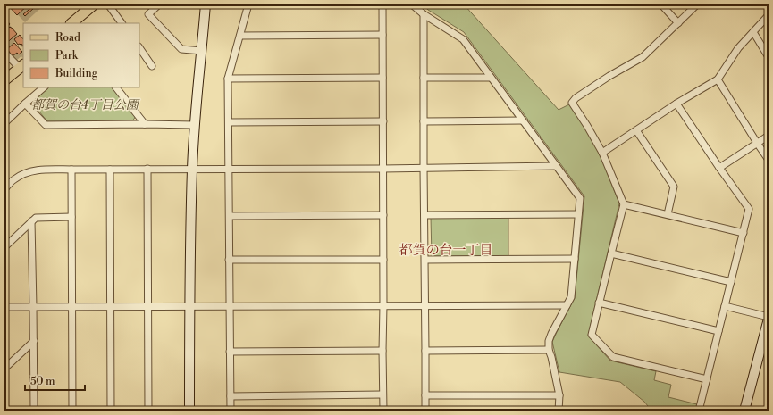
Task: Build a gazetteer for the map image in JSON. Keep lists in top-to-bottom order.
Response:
{
  "districts": ["都賀の台一丁目"],
  "parks": ["都賀の台4丁目公園"],
  "legend": ["Road", "Park", "Building"],
  "scale_bar": "50 m"
}
